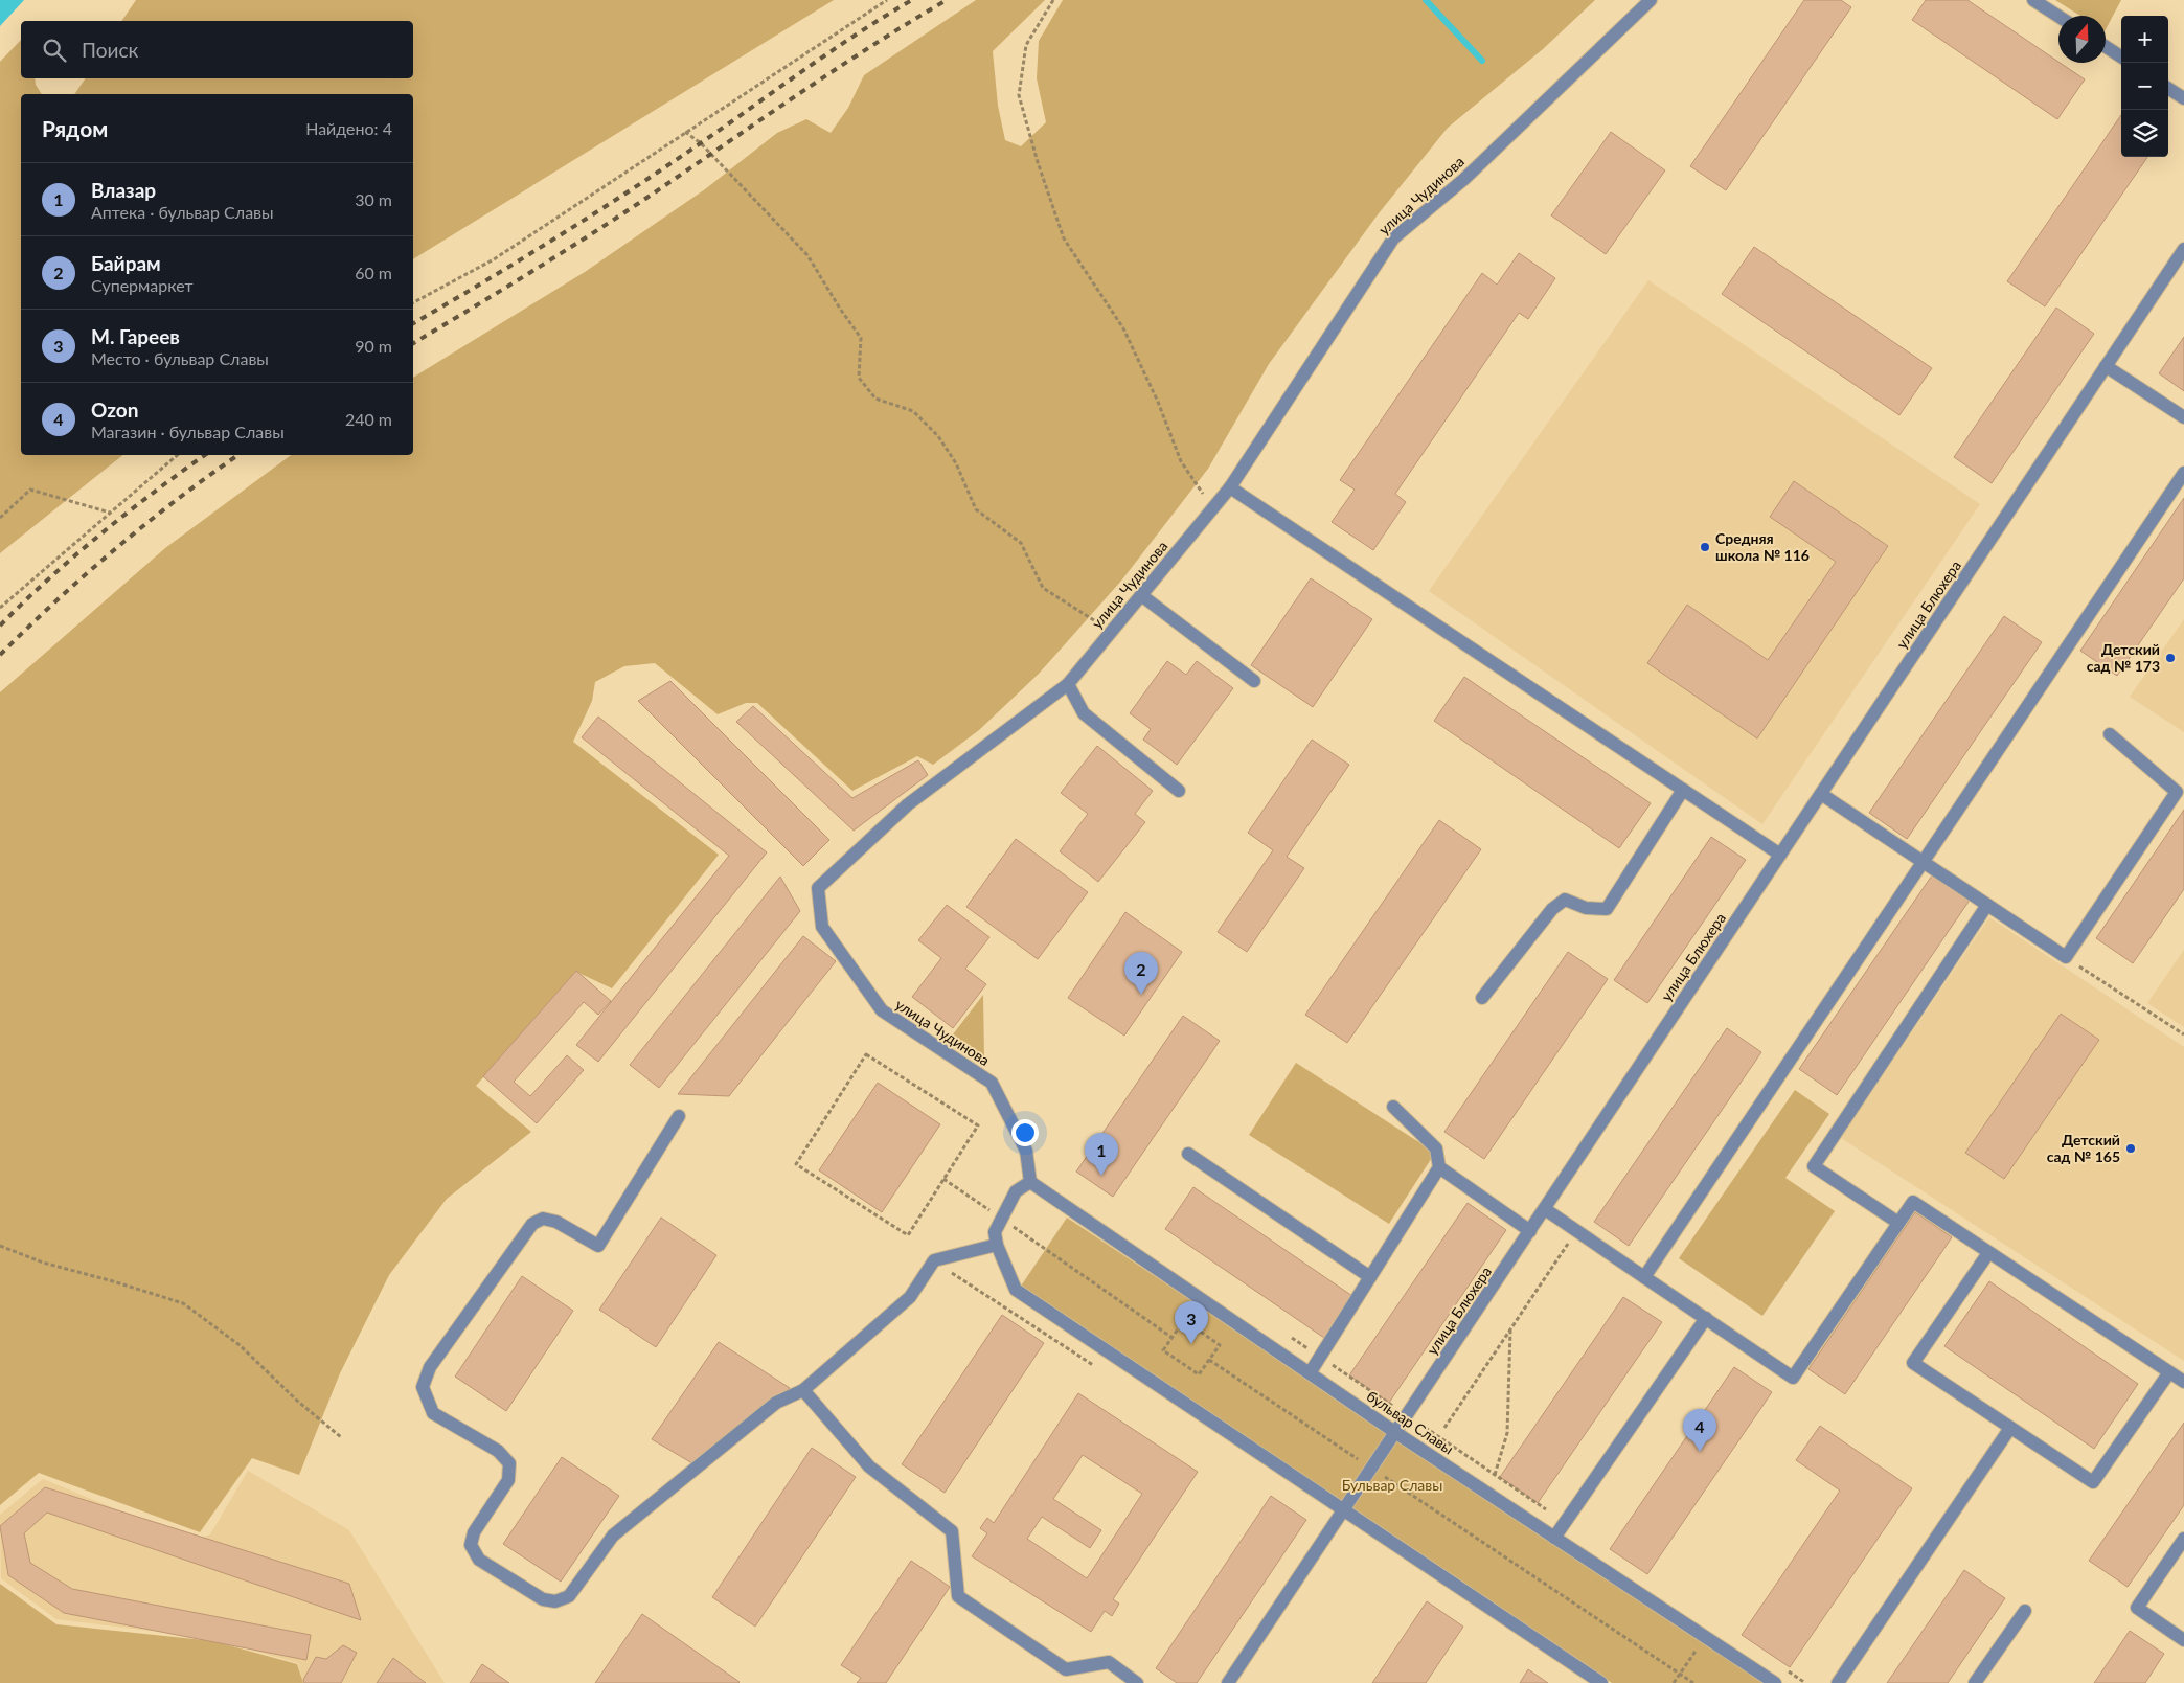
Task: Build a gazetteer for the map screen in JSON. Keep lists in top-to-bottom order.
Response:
{
  "streets": {
    "street": ["улица Чудинова", "улица Блюхера", "бульвар Славы"]
  },
  "crossings": [
    ["улица Чудинова", "бульвар Славы"],
    ["улица Блюхера", "бульвар Славы"]
  ],
  "parks": ["Бульвар Славы"],
  "places": ["Средняя школа № 116", "Детский сад № 173", "Детский сад № 165"],
  "north": "top",
  "page": {
    "map_buttons": ["+", "−"],
    "search": "Поиск",
    "heading": ["Рядом", "Найдено: 4"],
    "list": [
      {
        "mark": "1",
        "name": "Влазар",
        "note": "Аптека · бульвар Славы",
        "value": "30 m"
      },
      {
        "mark": "2",
        "name": "Байрам",
        "note": "Супермаркет",
        "value": "60 m"
      },
      {
        "mark": "3",
        "name": "М. Гареев",
        "note": "Место · бульвар Славы",
        "value": "90 m"
      },
      {
        "mark": "4",
        "name": "Ozon",
        "note": "Магазин · бульвар Славы",
        "value": "240 m"
      }
    ],
    "pins": [
      "2",
      "1",
      "3",
      "4"
    ]
  }
}
